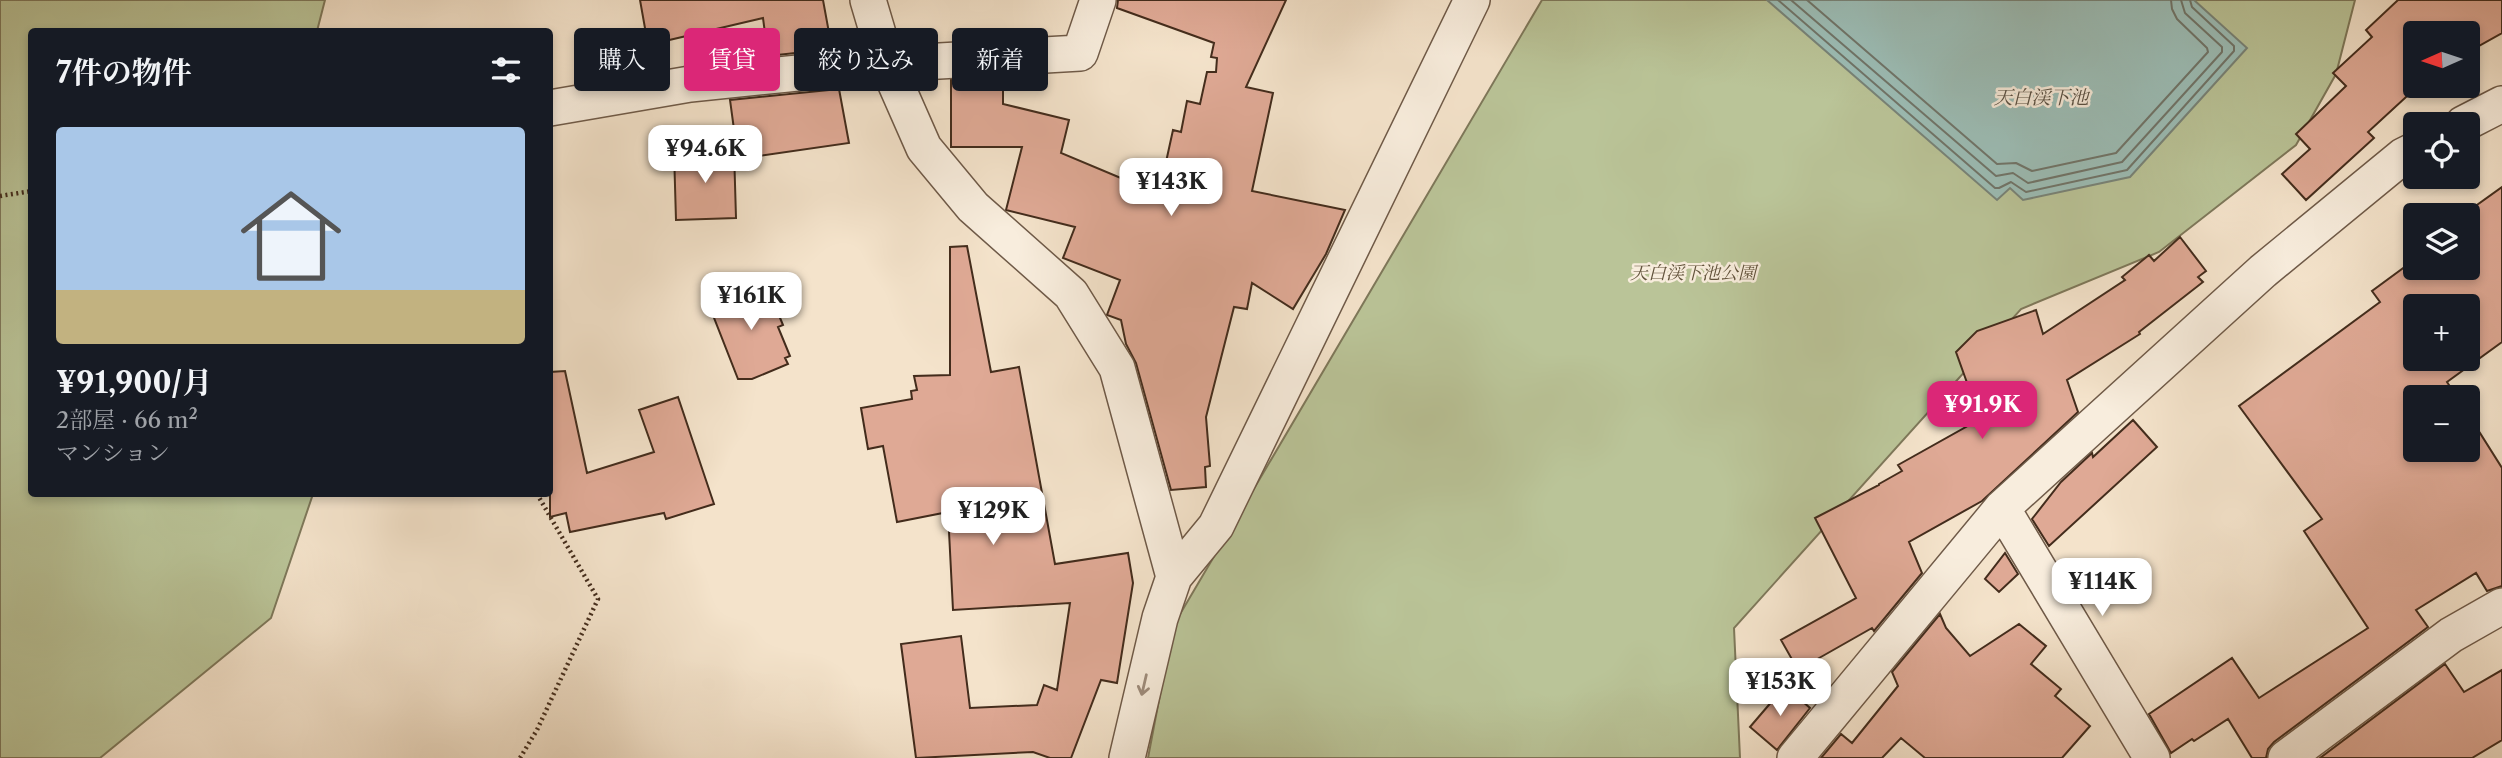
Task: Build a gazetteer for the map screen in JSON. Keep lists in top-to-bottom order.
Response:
{
  "water": ["天白渓下池"],
  "parks": ["天白渓下池公園"],
  "north": "left",
  "page": {
    "map_buttons": ["+", "−"],
    "chip": [
      "購入",
      "賃貸",
      "絞り込み",
      "新着"
    ],
    "heading": "7件の物件",
    "list": [
      {
        "name": "¥91,900/月",
        "note": "2部屋 · 66 m² · マンション"
      }
    ],
    "price": [
      "¥94.6K",
      "¥143K",
      "¥161K",
      "¥91.9K",
      "¥129K",
      "¥114K",
      "¥153K"
    ]
  }
}
